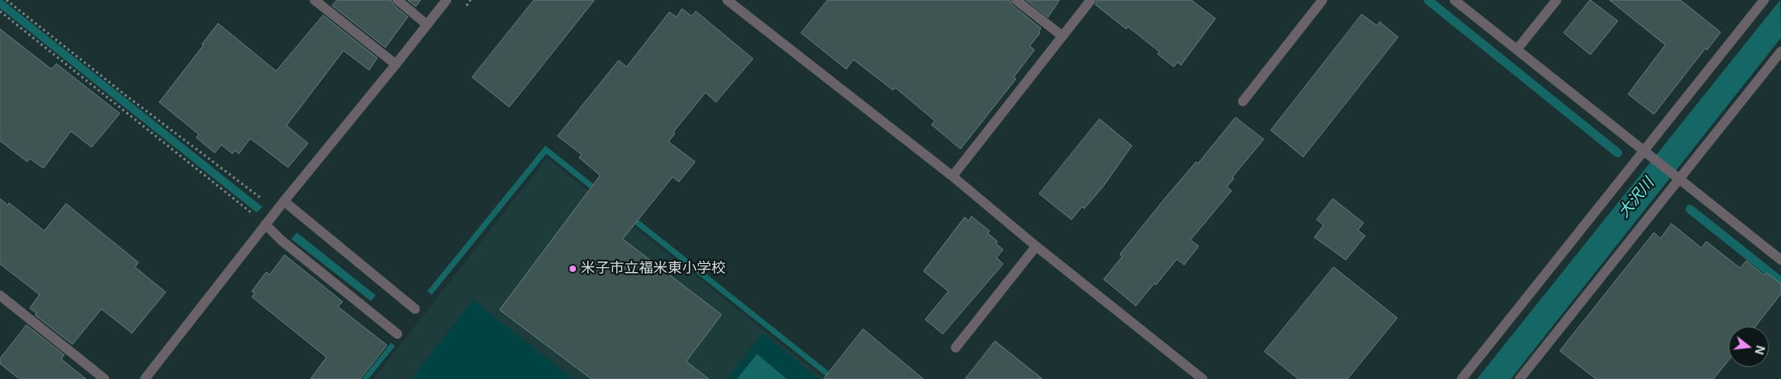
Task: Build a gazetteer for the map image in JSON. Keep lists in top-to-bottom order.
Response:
{
  "water": ["大沢川"],
  "places": ["米子市立福米東小学校"],
  "north": "right"
}
